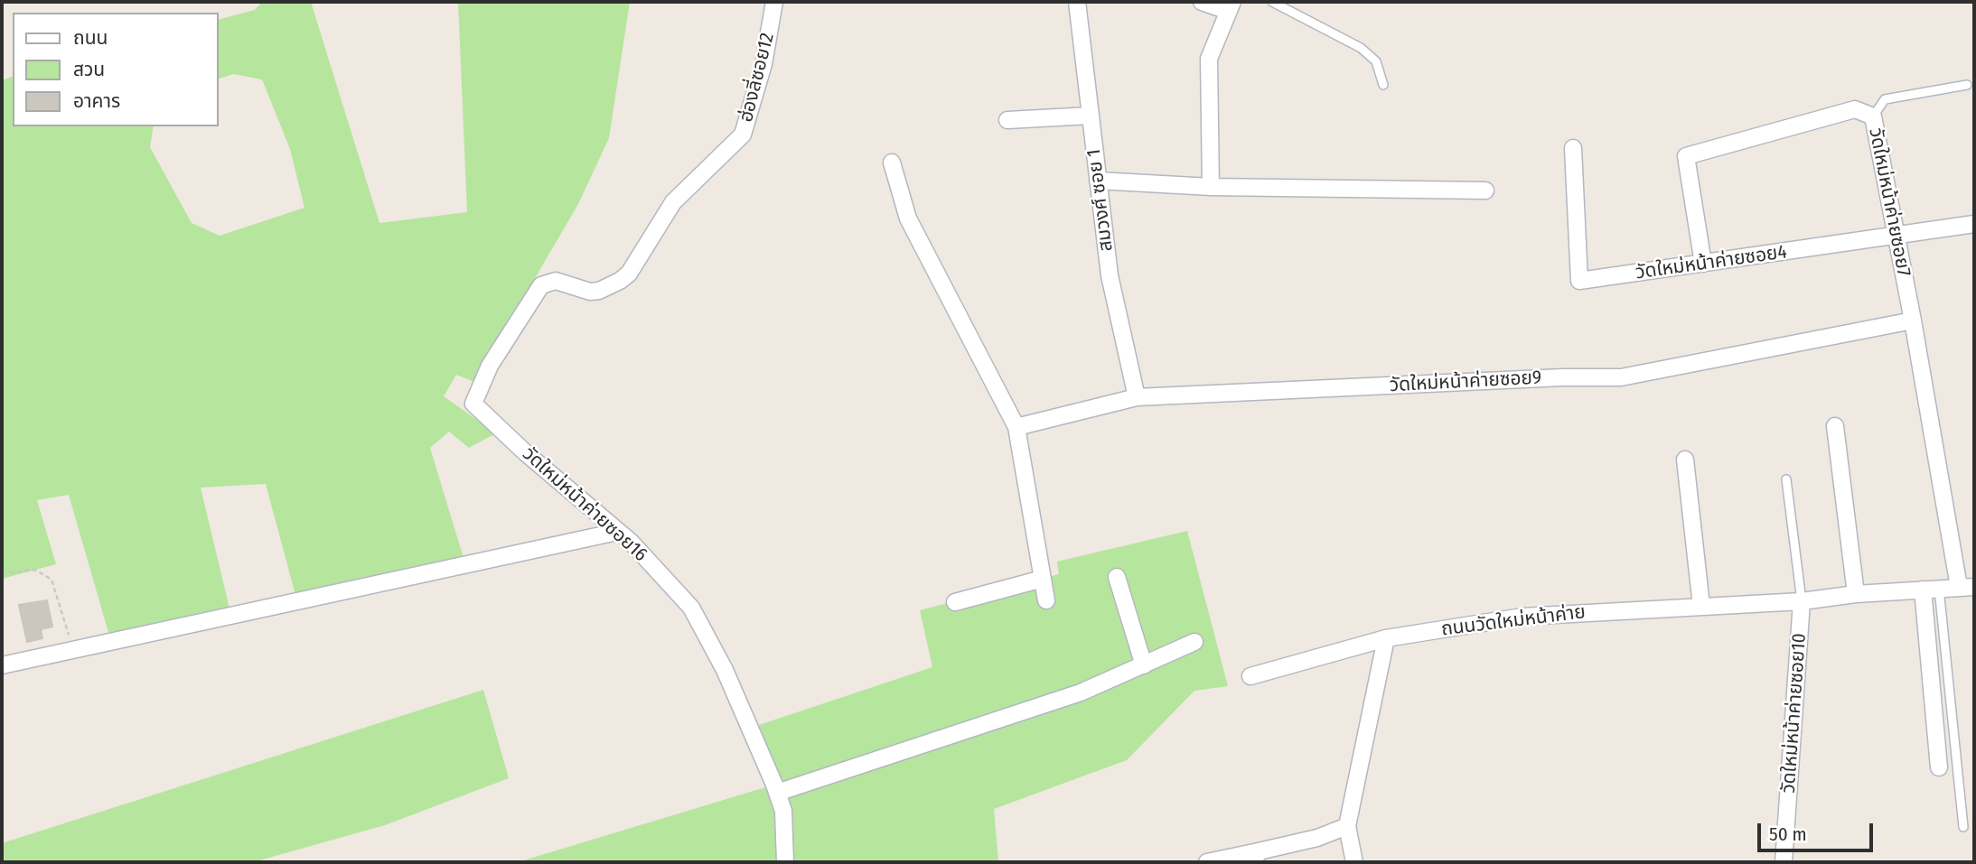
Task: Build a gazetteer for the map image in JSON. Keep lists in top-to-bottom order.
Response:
{
  "streets": {
    "street": [
      "ฮ่องลี่ซอย12",
      "สมวงศ์ ซอย 1",
      "วัดใหม่หน้าค่ายซอย7",
      "วัดใหม่หน้าค่ายซอย4",
      "วัดใหม่หน้าค่ายซอย9",
      "วัดใหม่หน้าค่ายซอย16",
      "ถนนวัดใหม่หน้าค่าย",
      "วัดใหม่หน้าค่ายซอย10"
    ]
  },
  "crossings": [
    ["ฮ่องลี่ซอย12", "วัดใหม่หน้าค่ายซอย16"],
    ["สมวงศ์ ซอย 1", "วัดใหม่หน้าค่ายซอย9"],
    ["วัดใหม่หน้าค่ายซอย7", "วัดใหม่หน้าค่ายซอย4"],
    ["วัดใหม่หน้าค่ายซอย7", "วัดใหม่หน้าค่ายซอย9"],
    ["วัดใหม่หน้าค่ายซอย7", "ถนนวัดใหม่หน้าค่าย"],
    ["ถนนวัดใหม่หน้าค่าย", "วัดใหม่หน้าค่ายซอย10"]
  ],
  "legend": ["ถนน", "สวน", "อาคาร"],
  "scale_bar": "50 m"
}
